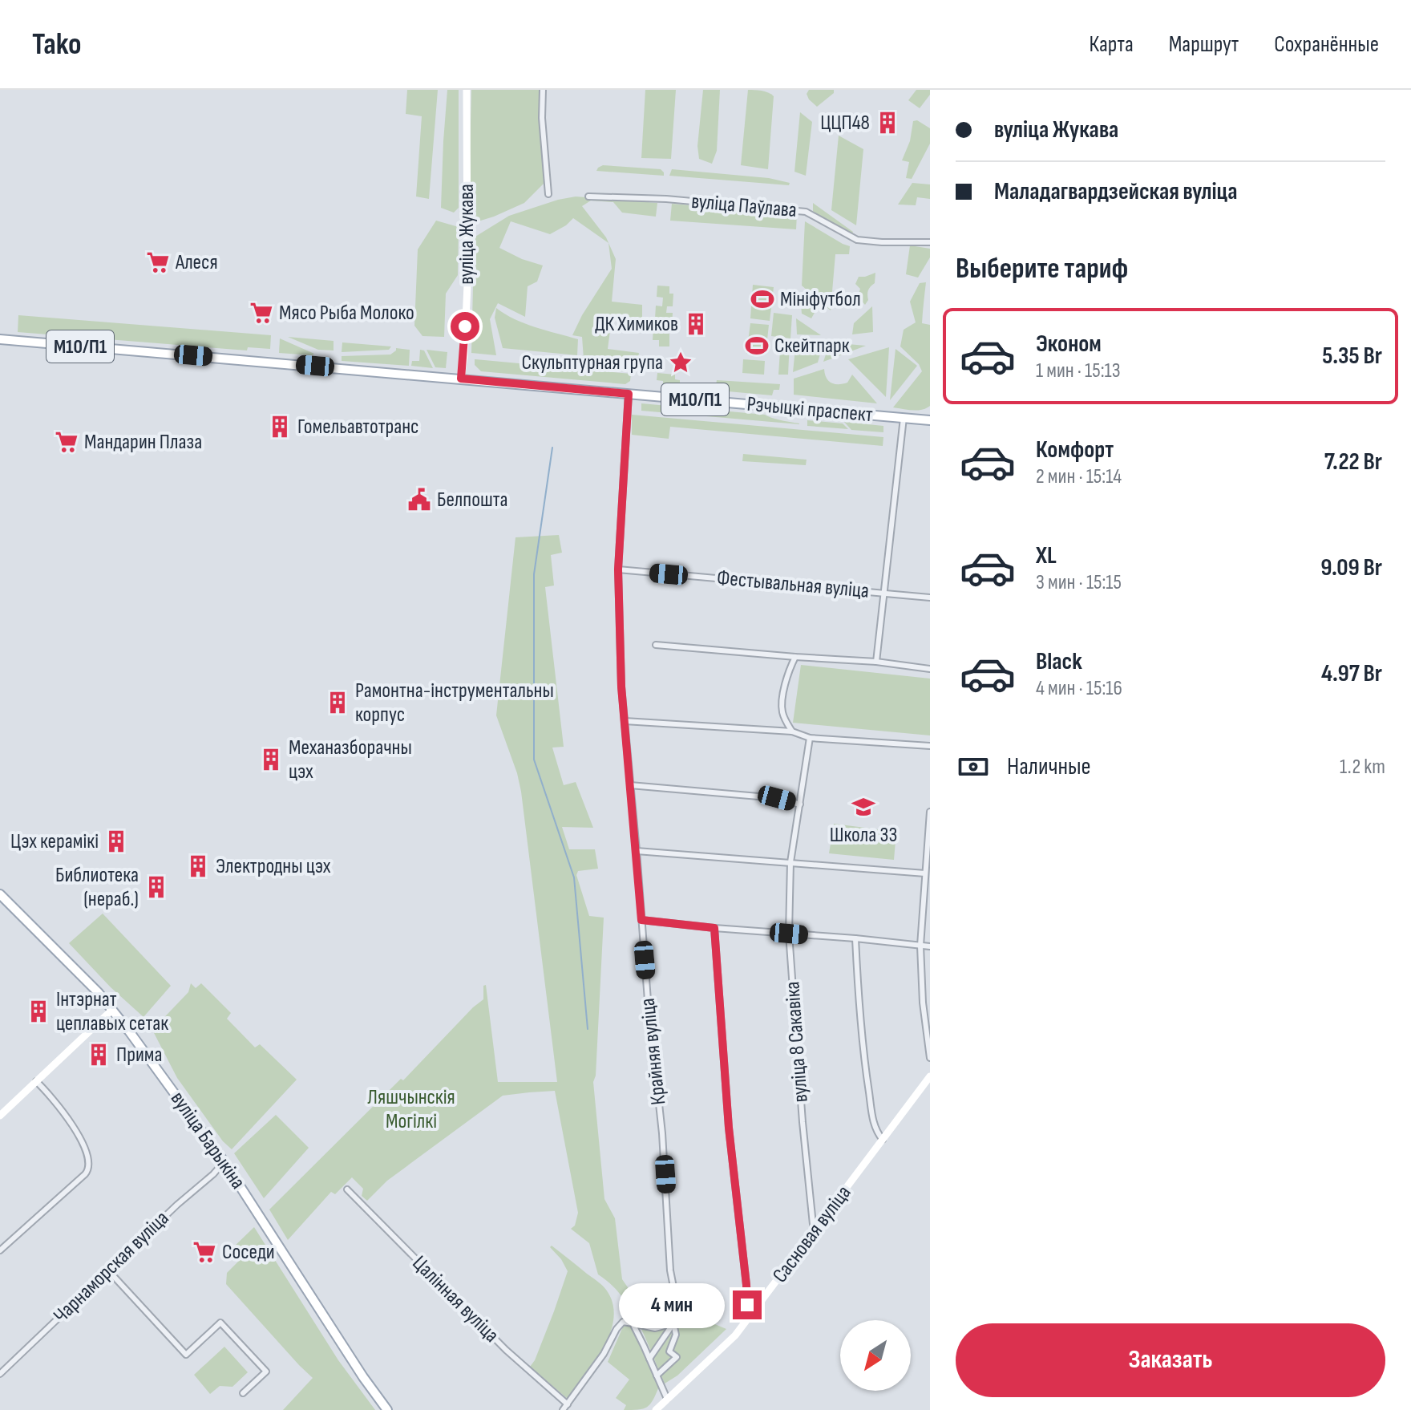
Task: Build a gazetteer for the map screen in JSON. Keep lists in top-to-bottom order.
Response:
{
  "streets": {
    "main road": ["М10/П1", "Рэчыцкі праспект", "вуліца Барыкіна"],
    "street": [
      "вуліца Паўлава",
      "вуліца Жукава",
      "Фестывальная вуліца",
      "вуліца 8 Сакавіка",
      "Крайняя вуліца",
      "Сасновая вуліца",
      "Чарнаморская вуліца",
      "Цалінная вуліца"
    ]
  },
  "crossings": [
    ["вуліца Жукава", "Рэчыцкі праспект"],
    ["Рэчыцкі праспект", "Крайняя вуліца"],
    ["Фестывальная вуліца", "Крайняя вуліца"],
    ["вуліца 8 Сакавіка", "Сасновая вуліца"],
    ["вуліца Барыкіна", "Чарнаморская вуліца"]
  ],
  "parks": ["Ляшчынскія Могілкі"],
  "places": {
    "building": [
      "ЦЦП48",
      "ДК Химиков",
      "Гомельавтотранс",
      "Рамонтна-інструментальны корпус",
      "Механазборачны цэх",
      "Цэх керамікі",
      "Электродны цэх",
      "Библиотека (нераб.)",
      "Інтэрнат цеплавых сетак",
      "Прима"
    ],
    "supermarket": [
      "Алеся",
      "Мясо Рыба Молоко",
      "Мандарин Плаза",
      "Соседи"
    ],
    "sports": ["Мініфутбол", "Скейтпарк"],
    "place": ["Скульптурная група"],
    "public building": ["Белпошта"],
    "school or university": ["Школа 33"]
  },
  "north": "bottom left",
  "page": {
    "header": "Tako",
    "nav": ["Карта", "Маршрут", "Сохранённые"],
    "banner": ["вуліца Жукава", "Маладагвардзейская вуліца"],
    "heading": "Выберите тариф",
    "list": [
      {
        "name": "Эконом",
        "note": "1 мин · 15:13",
        "value": "5.35 Br"
      },
      {
        "name": "Комфорт",
        "note": "2 мин · 15:14",
        "value": "7.22 Br"
      },
      {
        "name": "XL",
        "note": "3 мин · 15:15",
        "value": "9.09 Br"
      },
      {
        "name": "Black",
        "note": "4 мин · 15:16",
        "value": "4.97 Br"
      }
    ],
    "pay": ["Наличные", "1.2 km"],
    "bubble": "4 мин",
    "buttons": "Заказать"
  }
}
